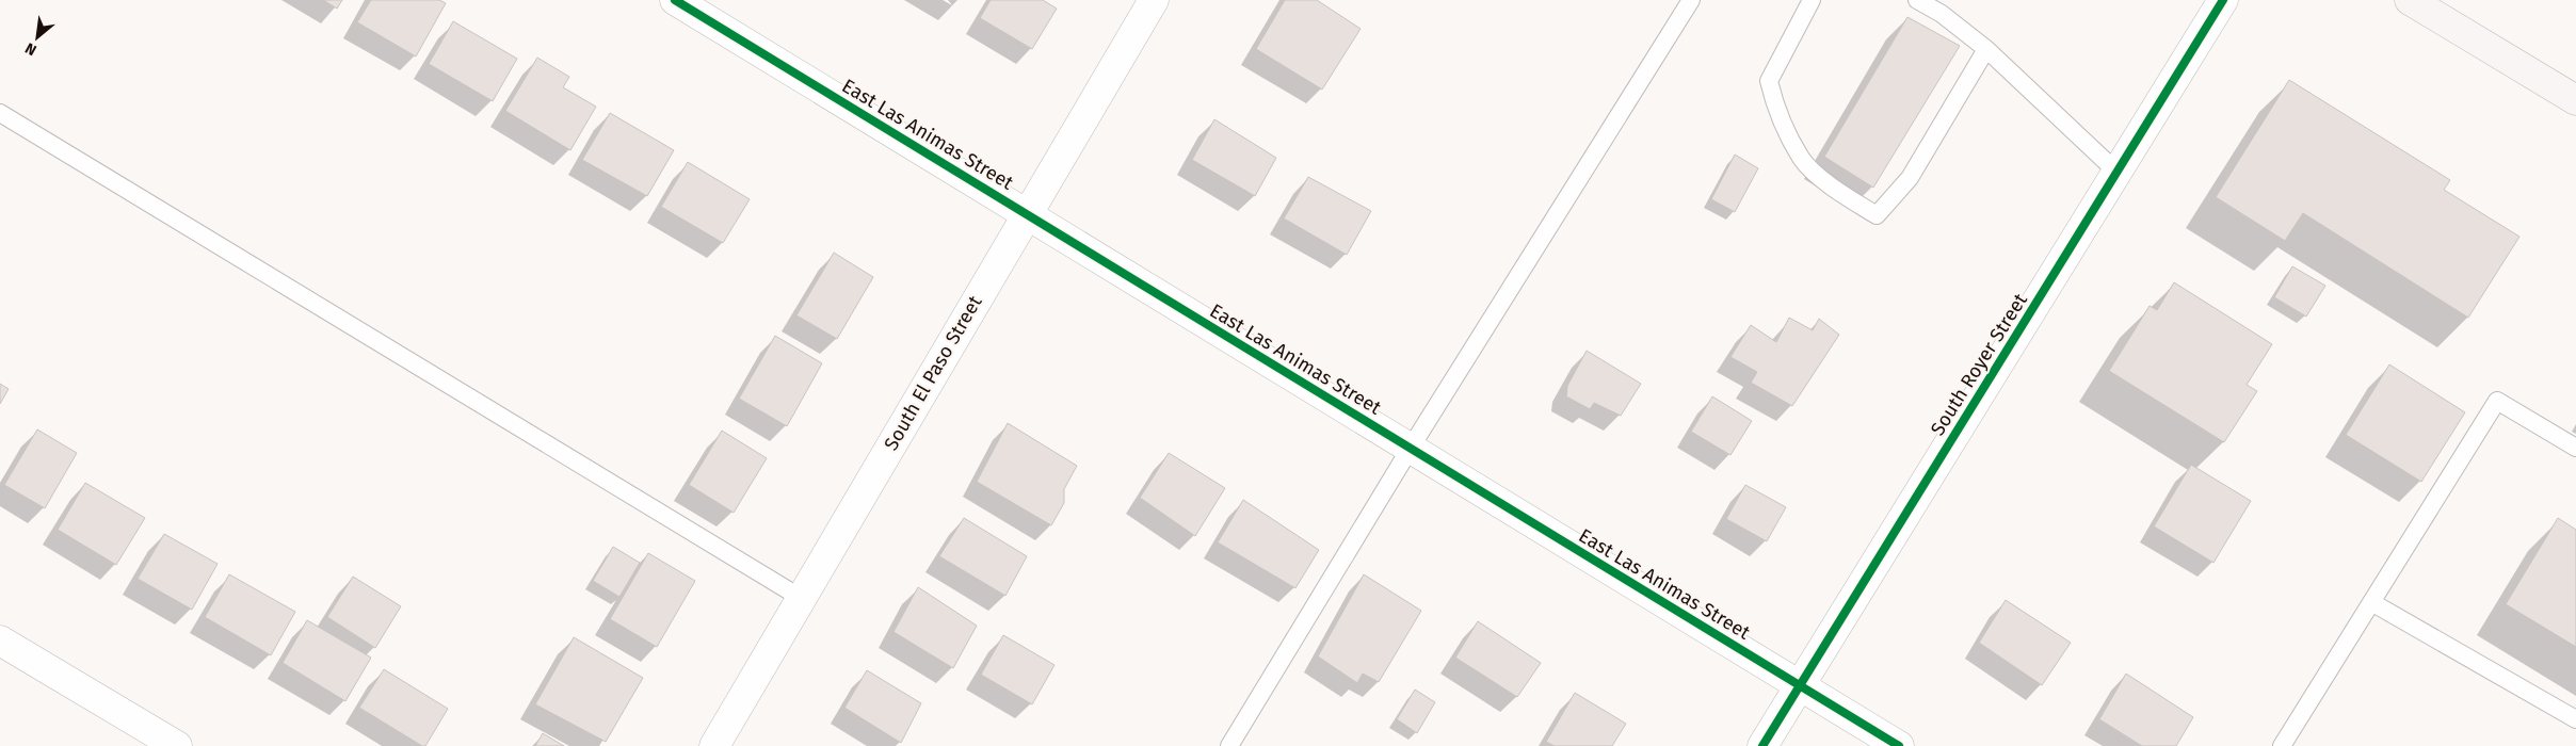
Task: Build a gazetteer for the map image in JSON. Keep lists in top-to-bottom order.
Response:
{
  "streets": {
    "street": ["East Las Animas Street", "South Royer Street", "South El Paso Street"]
  },
  "crossings": [
    ["East Las Animas Street", "South Royer Street"],
    ["East Las Animas Street", "South El Paso Street"]
  ],
  "north": "bottom left"
}
